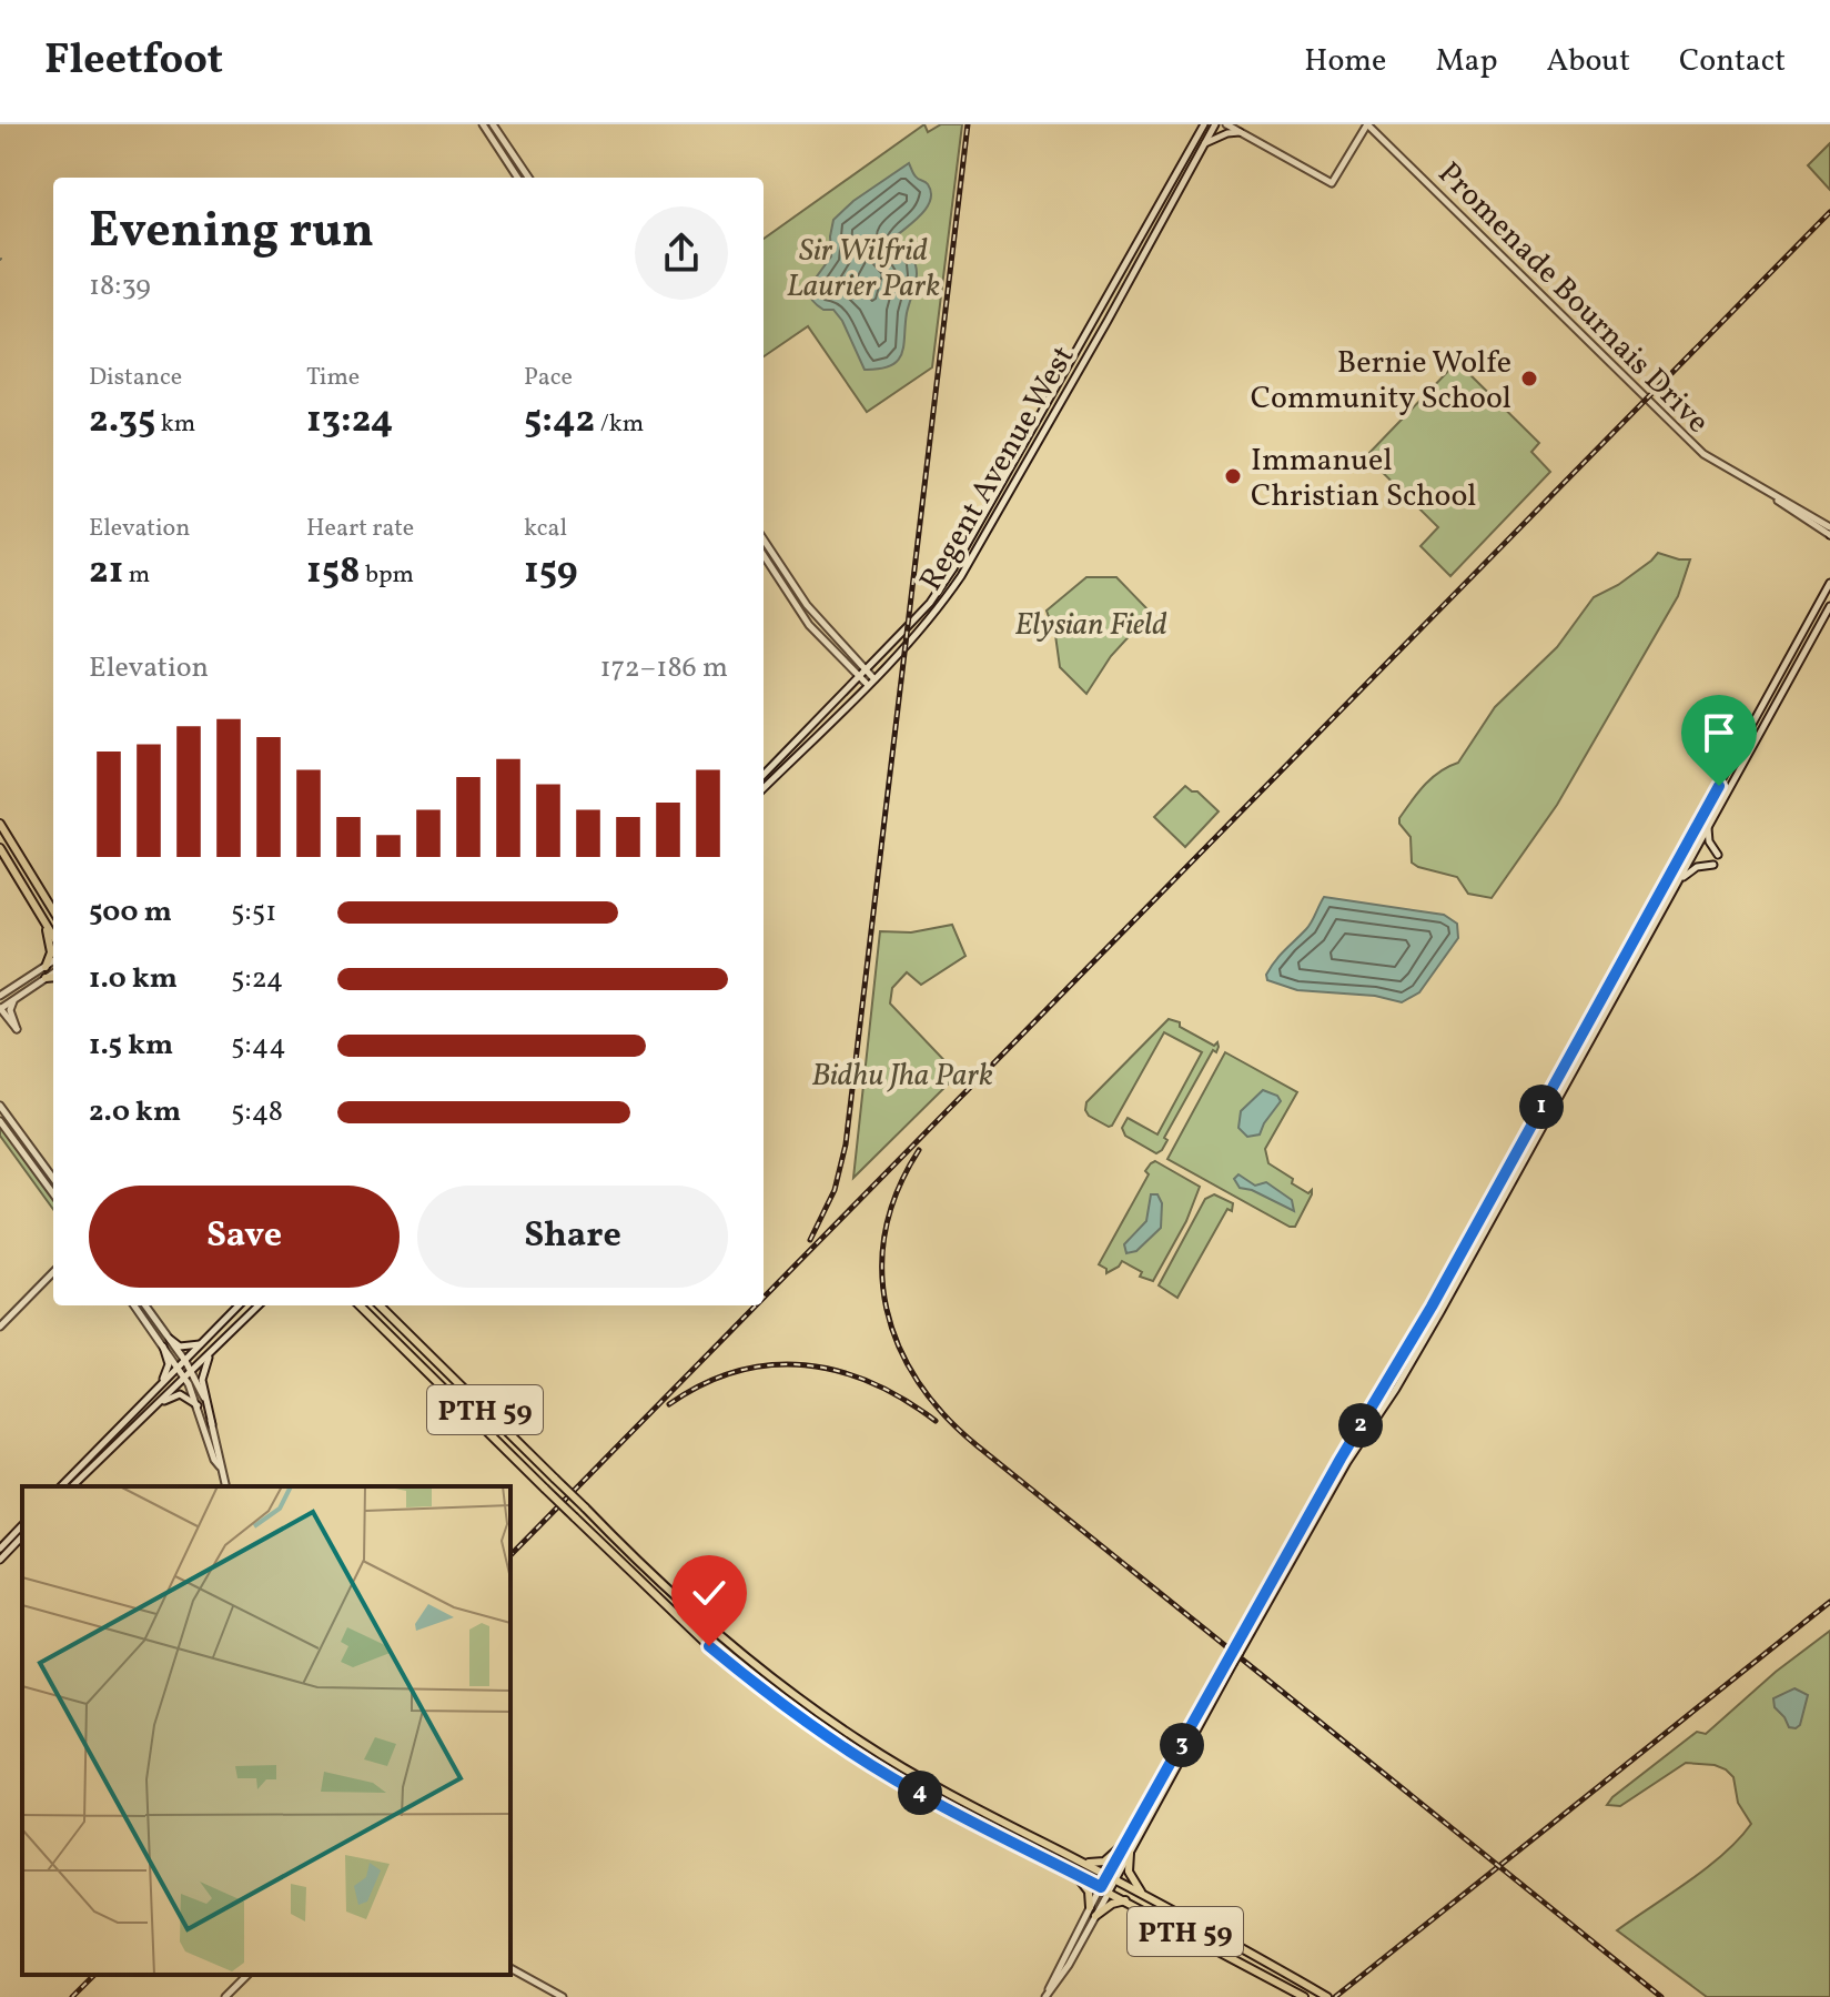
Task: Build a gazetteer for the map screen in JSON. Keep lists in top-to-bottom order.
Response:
{
  "streets": {
    "main road": ["Promenade Bournais Drive", "Regent Avenue West", "PTH 59"]
  },
  "parks": ["Sir Wilfrid Laurier Park", "Elysian Field", "Bidhu Jha Park"],
  "places": ["Bernie Wolfe Community School", "Immanuel Christian School"],
  "page": {
    "header": "Fleetfoot",
    "nav": [
      "Home",
      "Map",
      "About",
      "Contact"
    ],
    "heading": ["Evening run", "18:39"],
    "stats": [
      ["Distance", "2.35 km"],
      ["Time", "13:24"],
      ["Pace", "5:42 /km"],
      ["Elevation", "21 m"],
      ["Heart rate", "158 bpm"],
      ["kcal", "159"]
    ],
    "chart": ["Elevation", "172–186 m"],
    "list": [
      {
        "name": "500 m",
        "note": "5:51"
      },
      {
        "name": "1.0 km",
        "note": "5:24"
      },
      {
        "name": "1.5 km",
        "note": "5:44"
      },
      {
        "name": "2.0 km",
        "note": "5:48"
      }
    ],
    "pins": [
      "1",
      "2",
      "3",
      "4"
    ],
    "buttons": ["Save", "Share"]
  }
}
